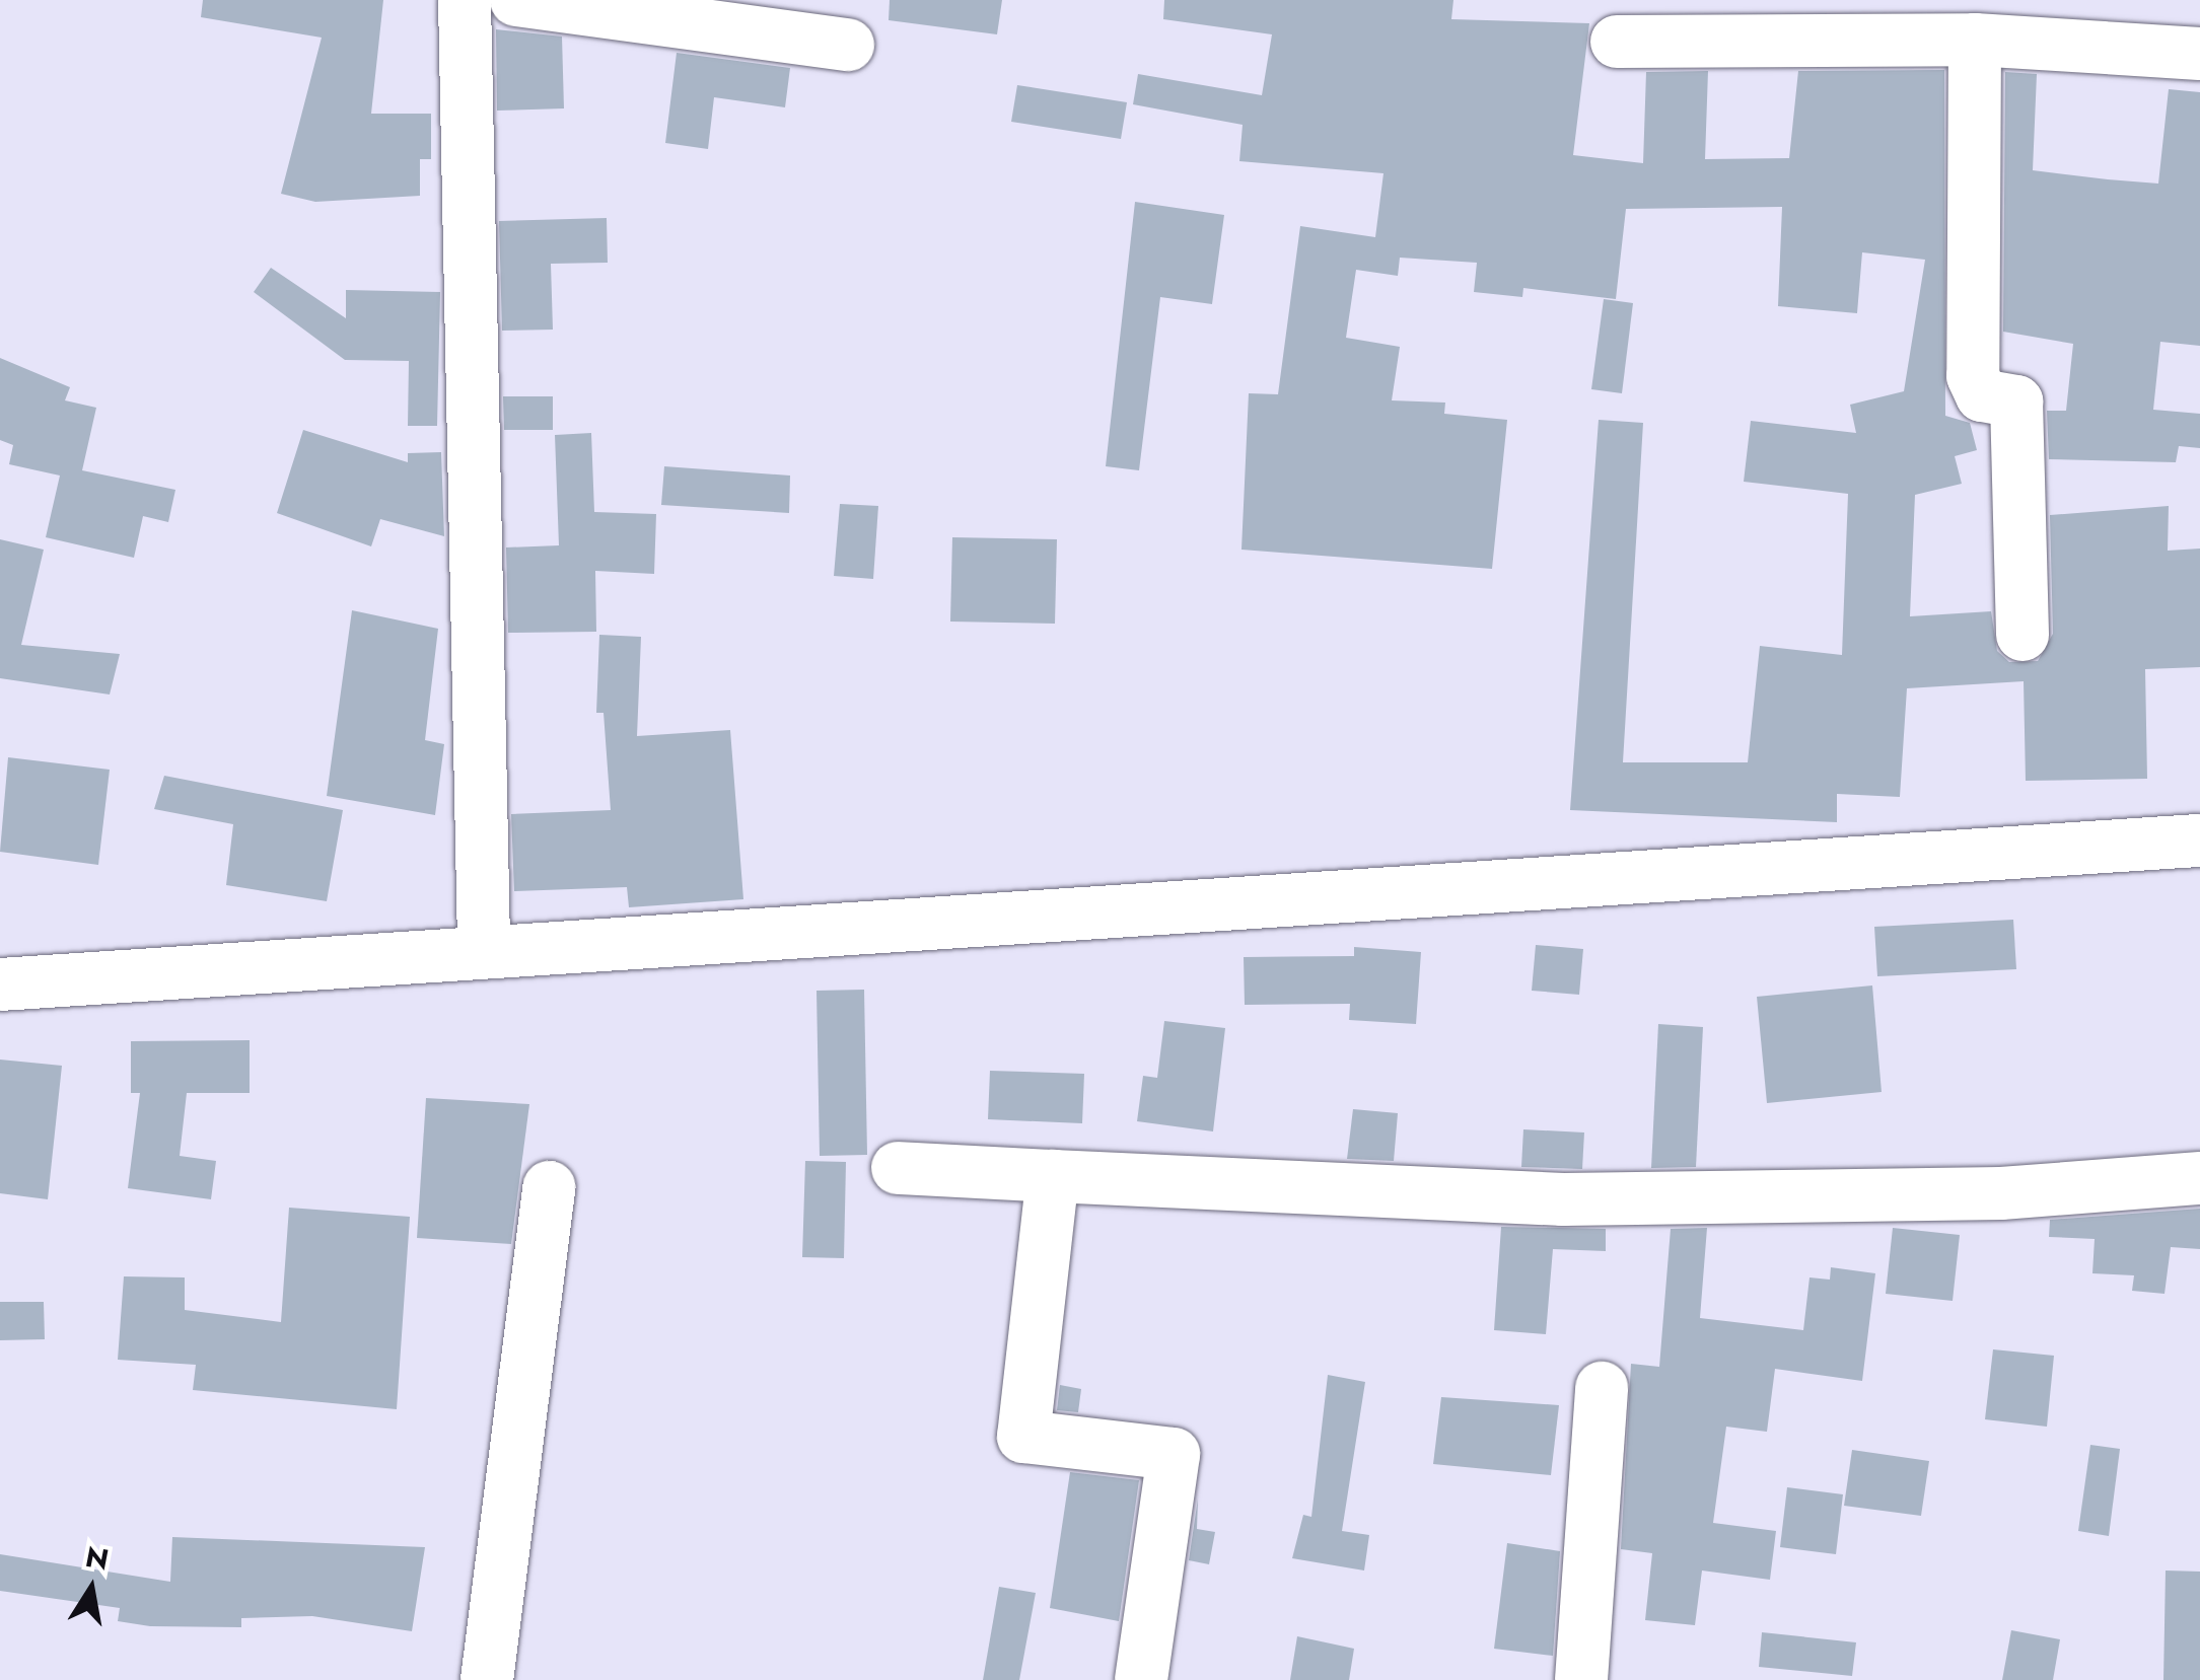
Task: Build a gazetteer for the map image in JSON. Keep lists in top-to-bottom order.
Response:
{
  "north": "top"
}
